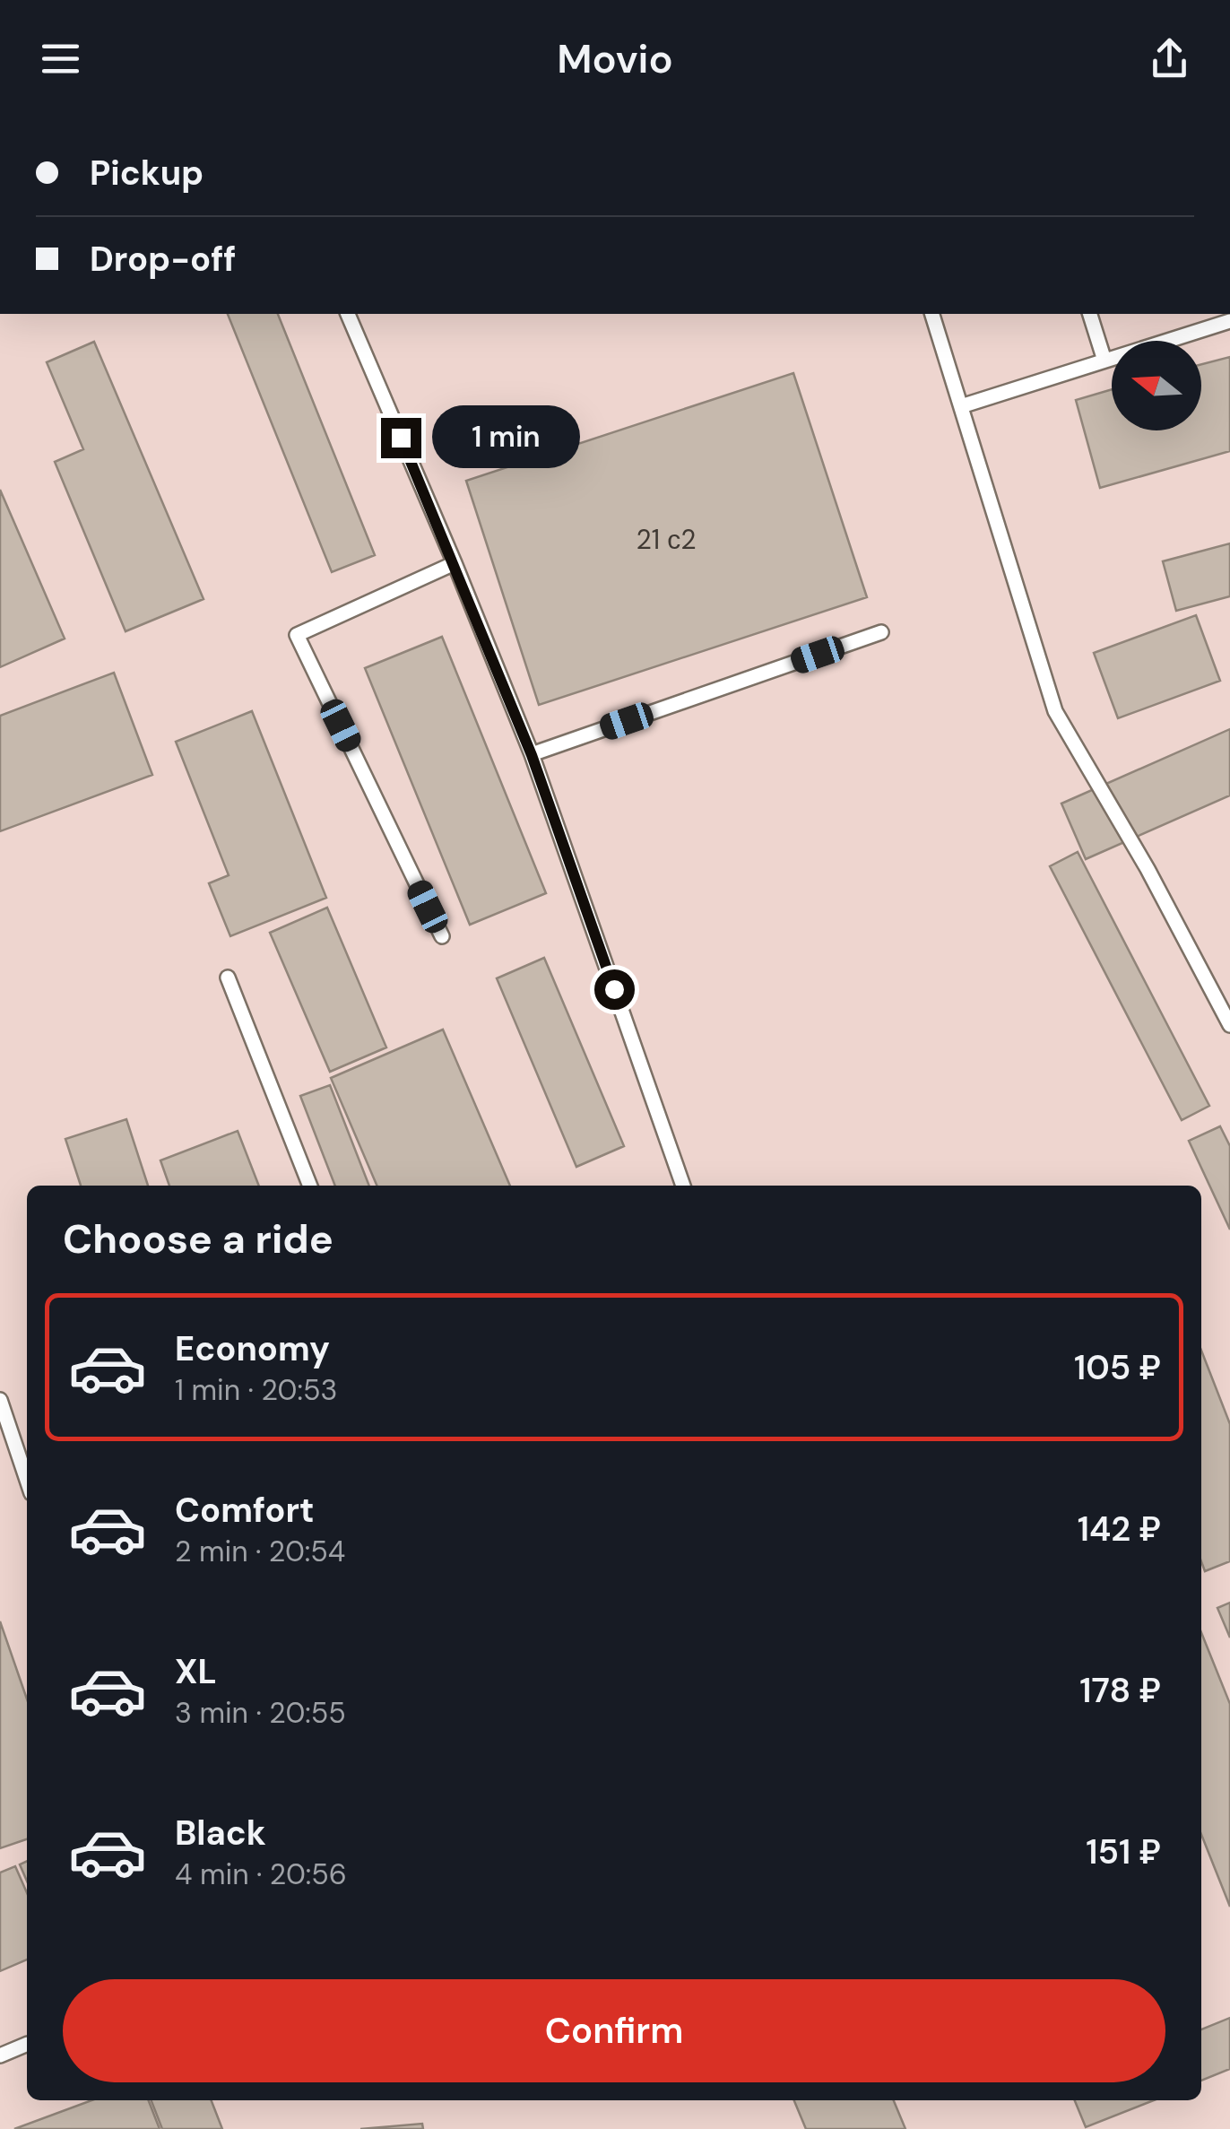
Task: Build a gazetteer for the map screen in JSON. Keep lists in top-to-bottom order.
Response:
{
  "house_numbers": ["21 с2"],
  "north": "left",
  "page": {
    "header": "Movio",
    "banner": ["Pickup", "Drop-off"],
    "bubble": "1 min",
    "heading": "Choose a ride",
    "list": [
      {
        "name": "Economy",
        "note": "1 min · 20:53",
        "value": "105 ₽"
      },
      {
        "name": "Comfort",
        "note": "2 min · 20:54",
        "value": "142 ₽"
      },
      {
        "name": "XL",
        "note": "3 min · 20:55",
        "value": "178 ₽"
      },
      {
        "name": "Black",
        "note": "4 min · 20:56",
        "value": "151 ₽"
      }
    ],
    "buttons": "Confirm"
  }
}
